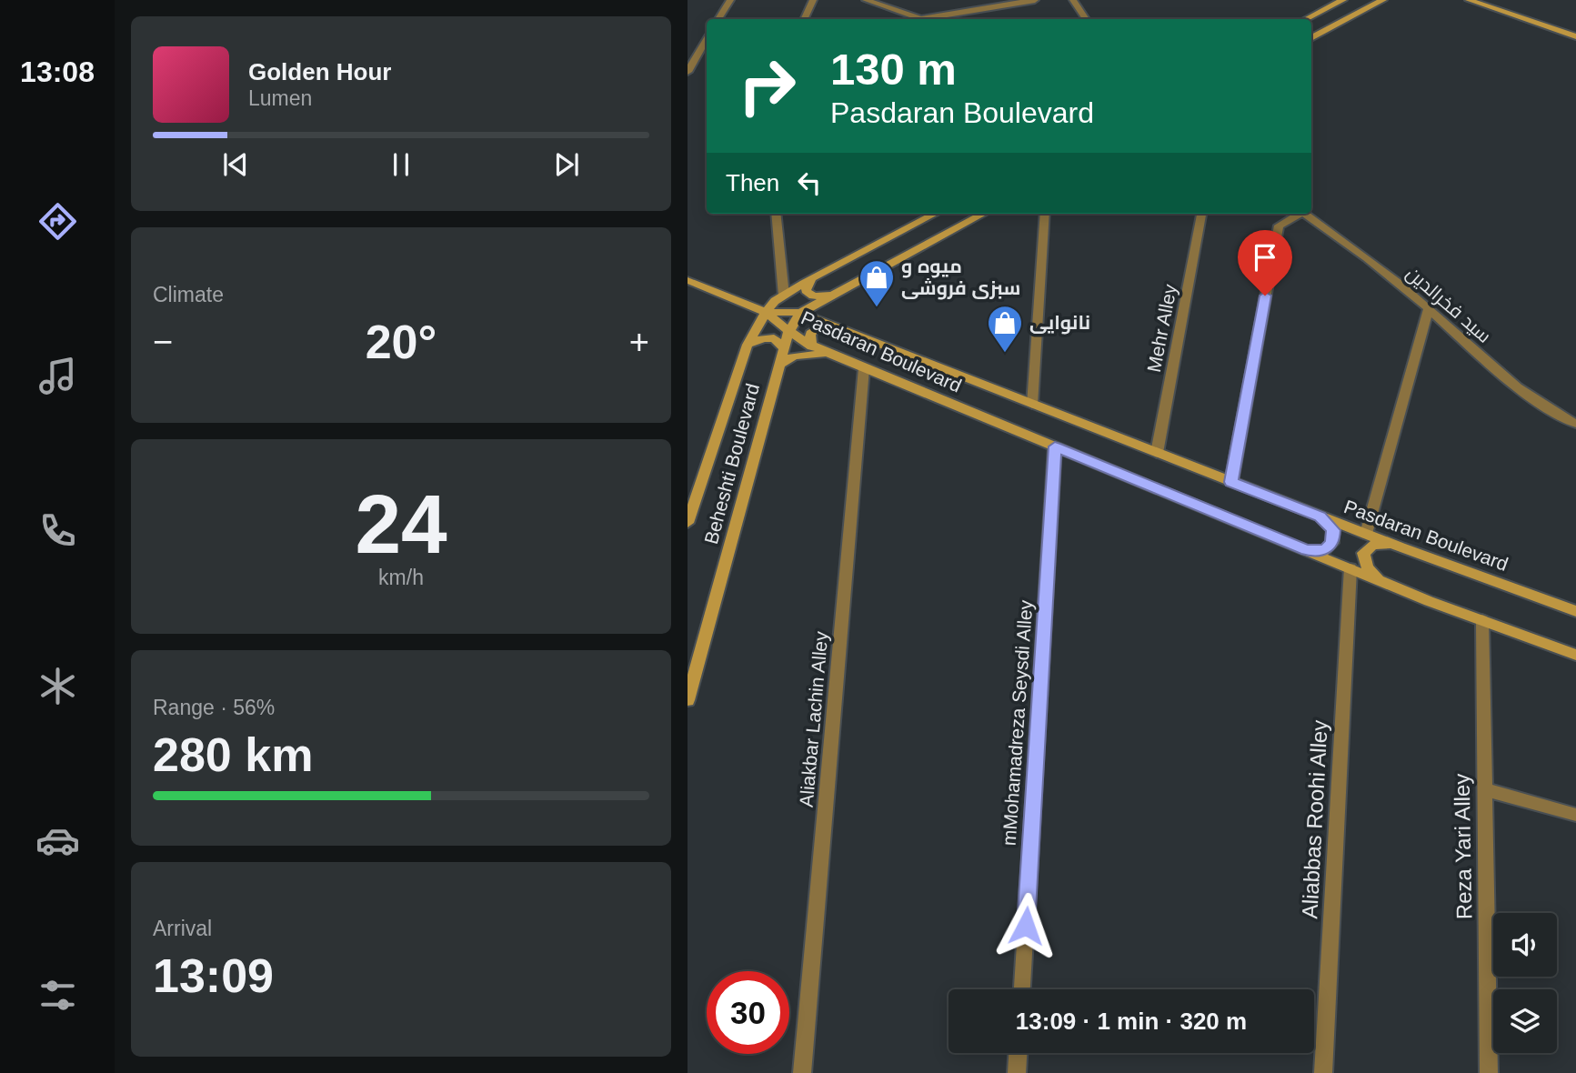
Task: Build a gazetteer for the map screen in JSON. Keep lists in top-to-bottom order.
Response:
{
  "streets": {
    "main road": ["Pasdaran Boulevard", "Beheshti Boulevard"],
    "street": [
      "سید فخرالدین",
      "Mehr Alley",
      "Aliakbar Lachin Alley",
      "mMohamadreza Seysdi Alley",
      "Aliabbas Roohi Alley",
      "Reza Yari Alley"
    ]
  },
  "crossings": [
    ["Mehr Alley", "Pasdaran Boulevard"],
    ["Pasdaran Boulevard", "Beheshti Boulevard"],
    ["Pasdaran Boulevard", "Aliakbar Lachin Alley"],
    ["Pasdaran Boulevard", "mMohamadreza Seysdi Alley"],
    ["Pasdaran Boulevard", "Aliabbas Roohi Alley"],
    ["Pasdaran Boulevard", "Reza Yari Alley"]
  ],
  "places": {
    "shop": ["میوه و سبزی فروشی", "نانوایی"]
  },
  "page": {
    "tabs": "13:08",
    "turn": ["130 m", "Pasdaran Boulevard"],
    "song": ["Golden Hour", "Lumen"],
    "then": "Then",
    "tile": [
      "Climate",
      ["24", "km/h"],
      ["Range · 56%", "280 km"],
      ["Arrival", "13:09"]
    ],
    "heat": ["−", "20°", "+"],
    "limit": "30",
    "trip": "13:09 · 1 min · 320 m"
  }
}
